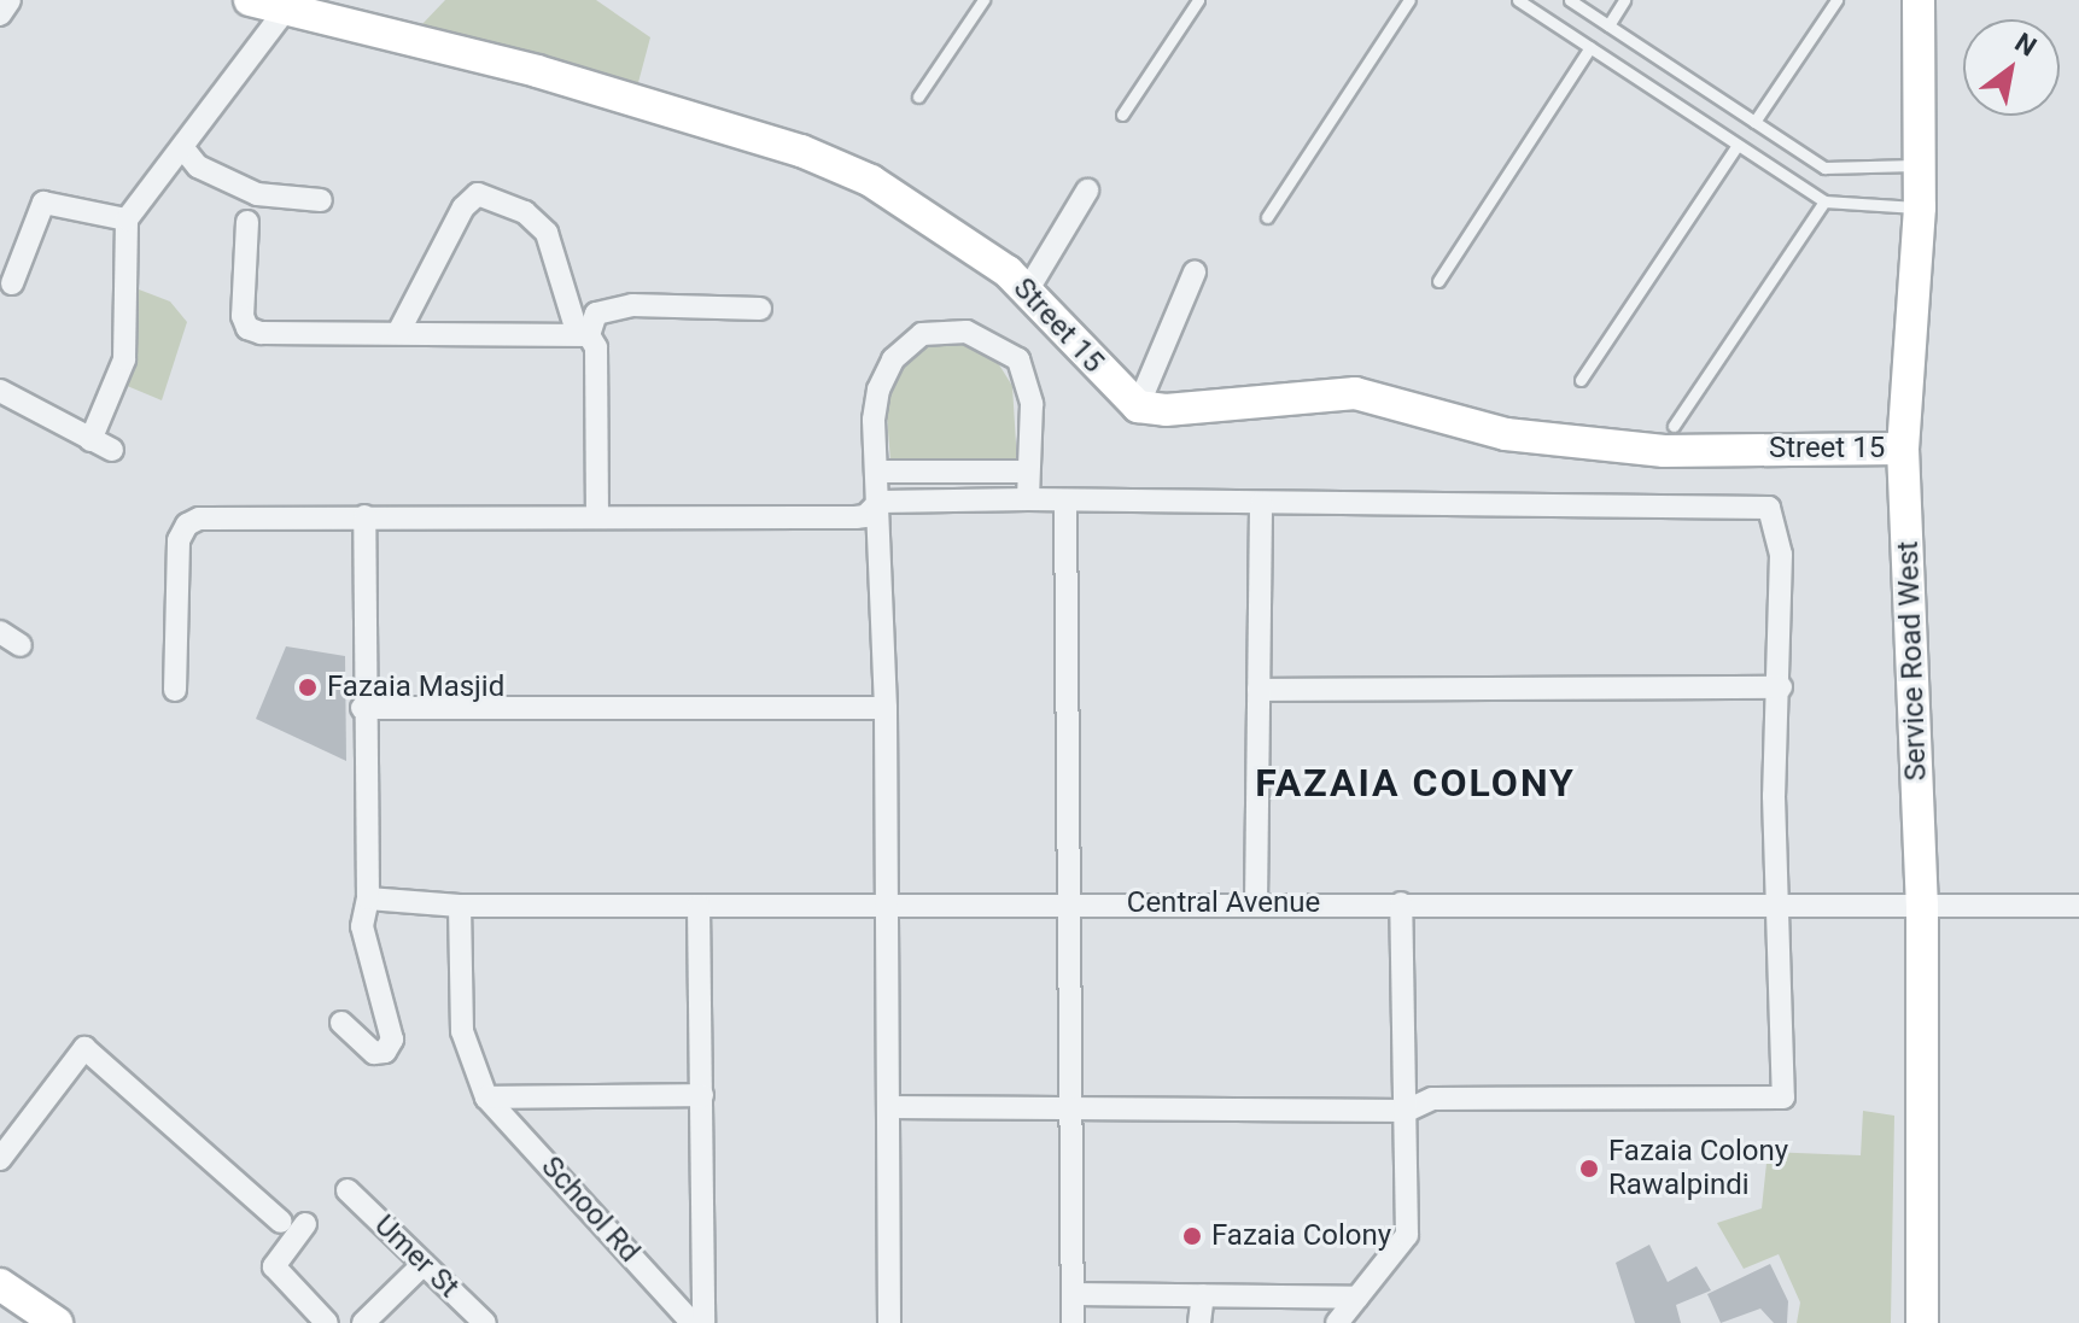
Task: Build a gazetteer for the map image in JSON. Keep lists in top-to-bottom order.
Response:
{
  "streets": {
    "street": [
      "Street 15",
      "Service Road West",
      "Central Avenue",
      "School Rd",
      "Umer St"
    ]
  },
  "crossings": [
    ["Street 15", "Service Road West"],
    ["Service Road West", "Central Avenue"]
  ],
  "districts": ["FAZAIA COLONY"],
  "places": ["Fazaia Masjid", "Fazaia Colony Rawalpindi", "Fazaia Colony"],
  "north": "top right"
}
